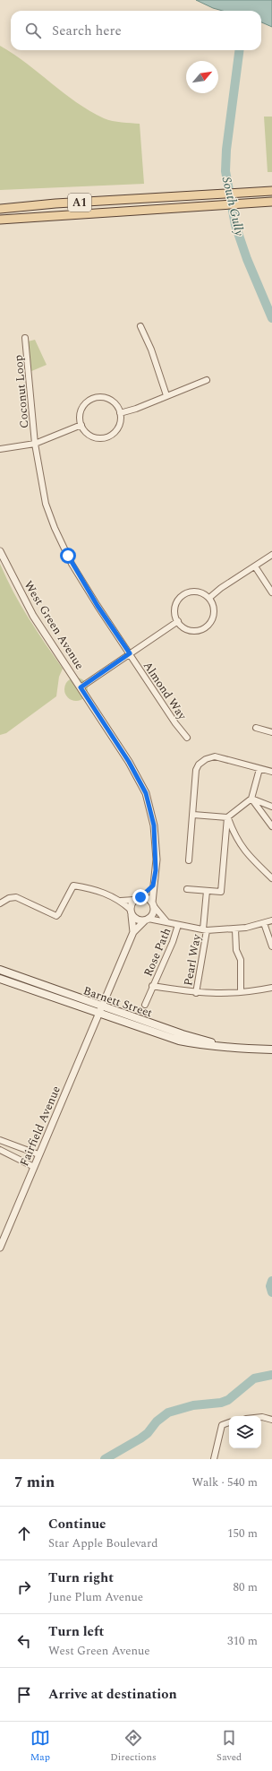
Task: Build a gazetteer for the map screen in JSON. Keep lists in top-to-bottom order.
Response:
{
  "streets": {
    "main road": ["A1", "Barnett Street"],
    "street": [
      "Coconut Loop",
      "West Green Avenue",
      "Almond Way",
      "Rose Path",
      "Pearl Way",
      "Fairfield Avenue"
    ]
  },
  "crossings": [
    ["Coconut Loop", "Almond Way"],
    ["Barnett Street", "Fairfield Avenue"]
  ],
  "water": ["South Gully"],
  "north": "top right",
  "page": {
    "search": "Search here",
    "heading": ["7 min", "Walk · 540 m"],
    "list": [
      ["Continue", "Star Apple Boulevard", "150 m"],
      ["Turn right", "June Plum Avenue", "80 m"],
      ["Turn left", "West Green Avenue", "310 m"],
      "Arrive at destination"
    ],
    "nav": ["Map", "Directions", "Saved"]
  }
}
